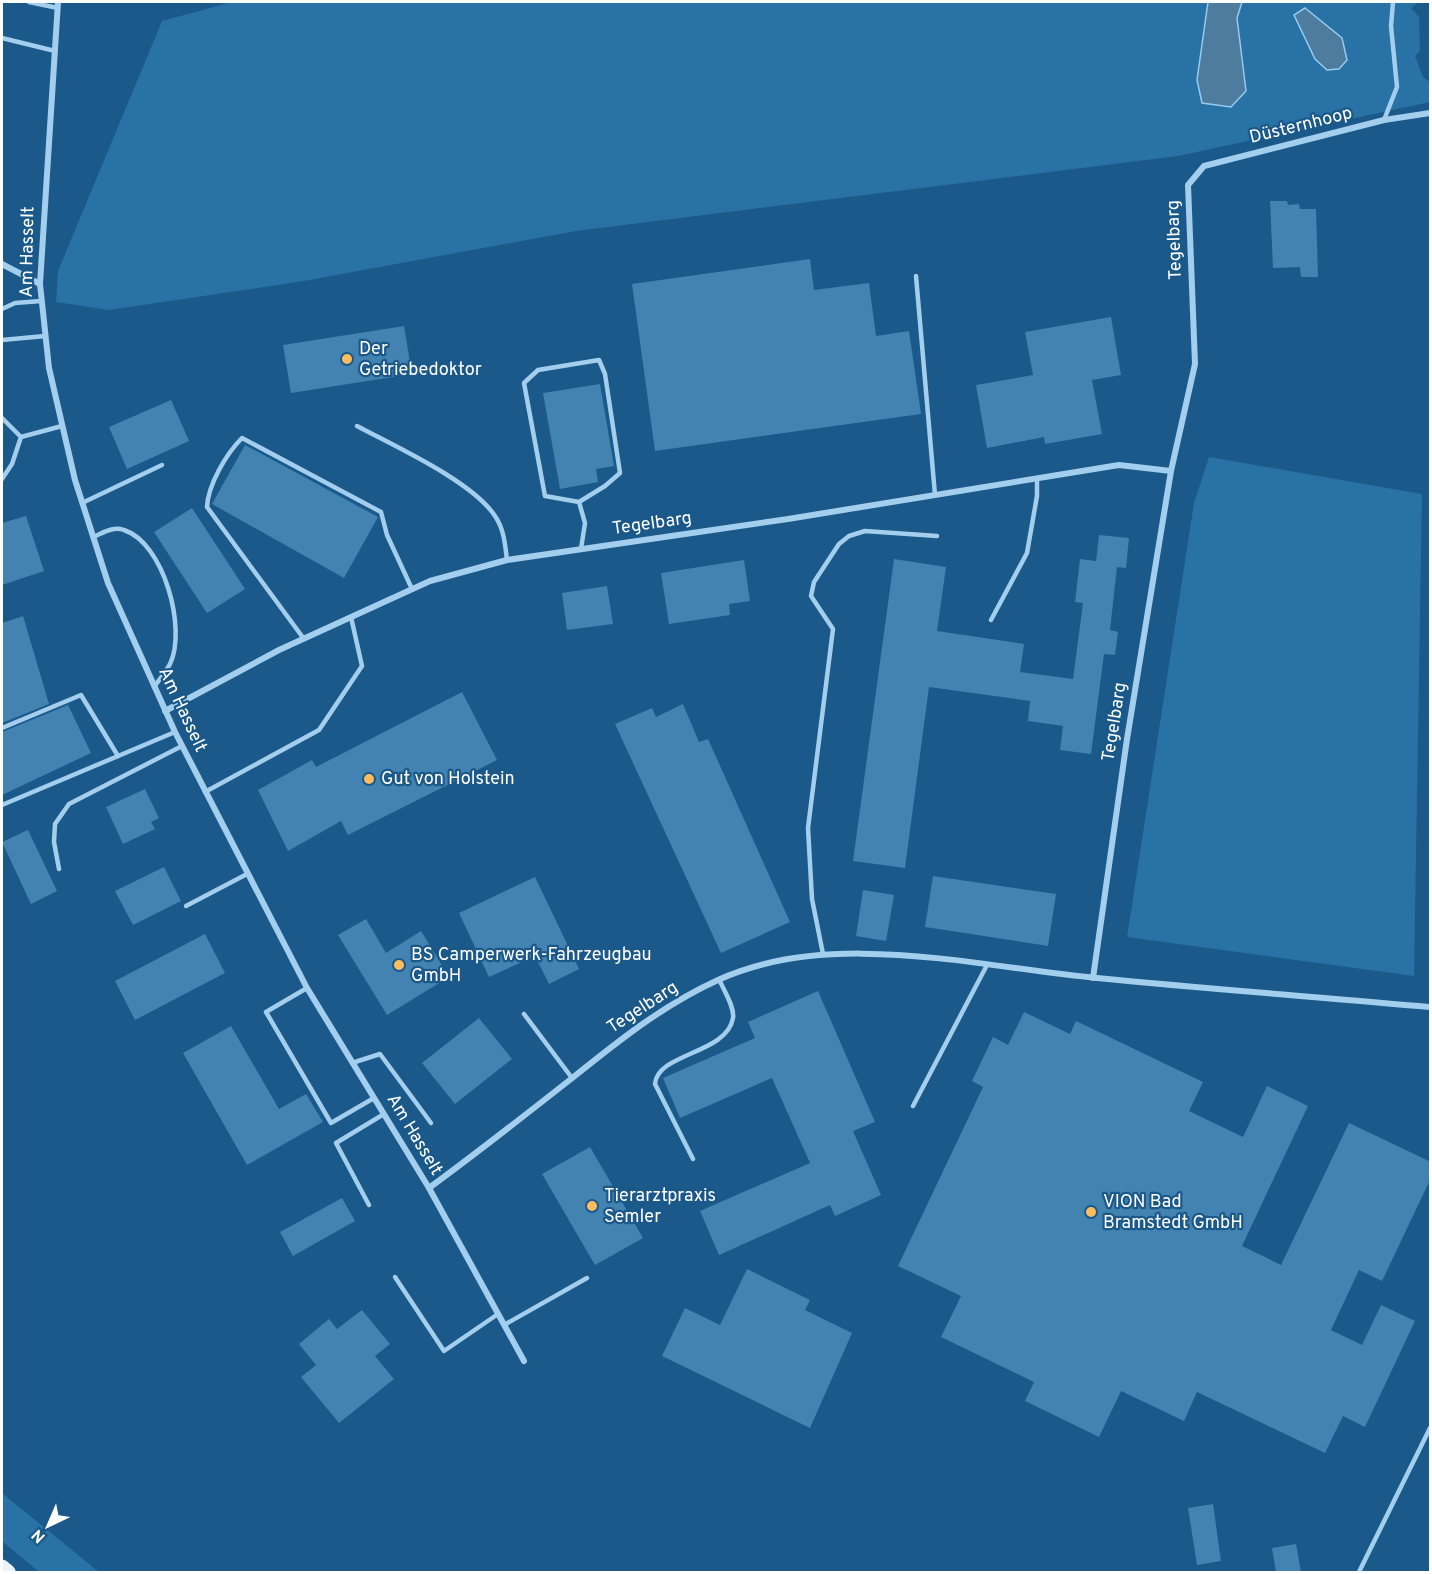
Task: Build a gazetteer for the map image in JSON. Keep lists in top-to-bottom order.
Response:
{
  "streets": {
    "street": ["Düsternhoop", "Tegelbarg", "Am Hasselt"]
  },
  "crossings": [
    ["Düsternhoop", "Tegelbarg"],
    ["Tegelbarg", "Am Hasselt"]
  ],
  "places": [
    "Der Getriebedoktor",
    "Gut von Holstein",
    "BS Camperwerk-Fahrzeugbau GmbH",
    "Tierarztpraxis Semler",
    "VION Bad Bramstedt GmbH"
  ],
  "north": "bottom left"
}
